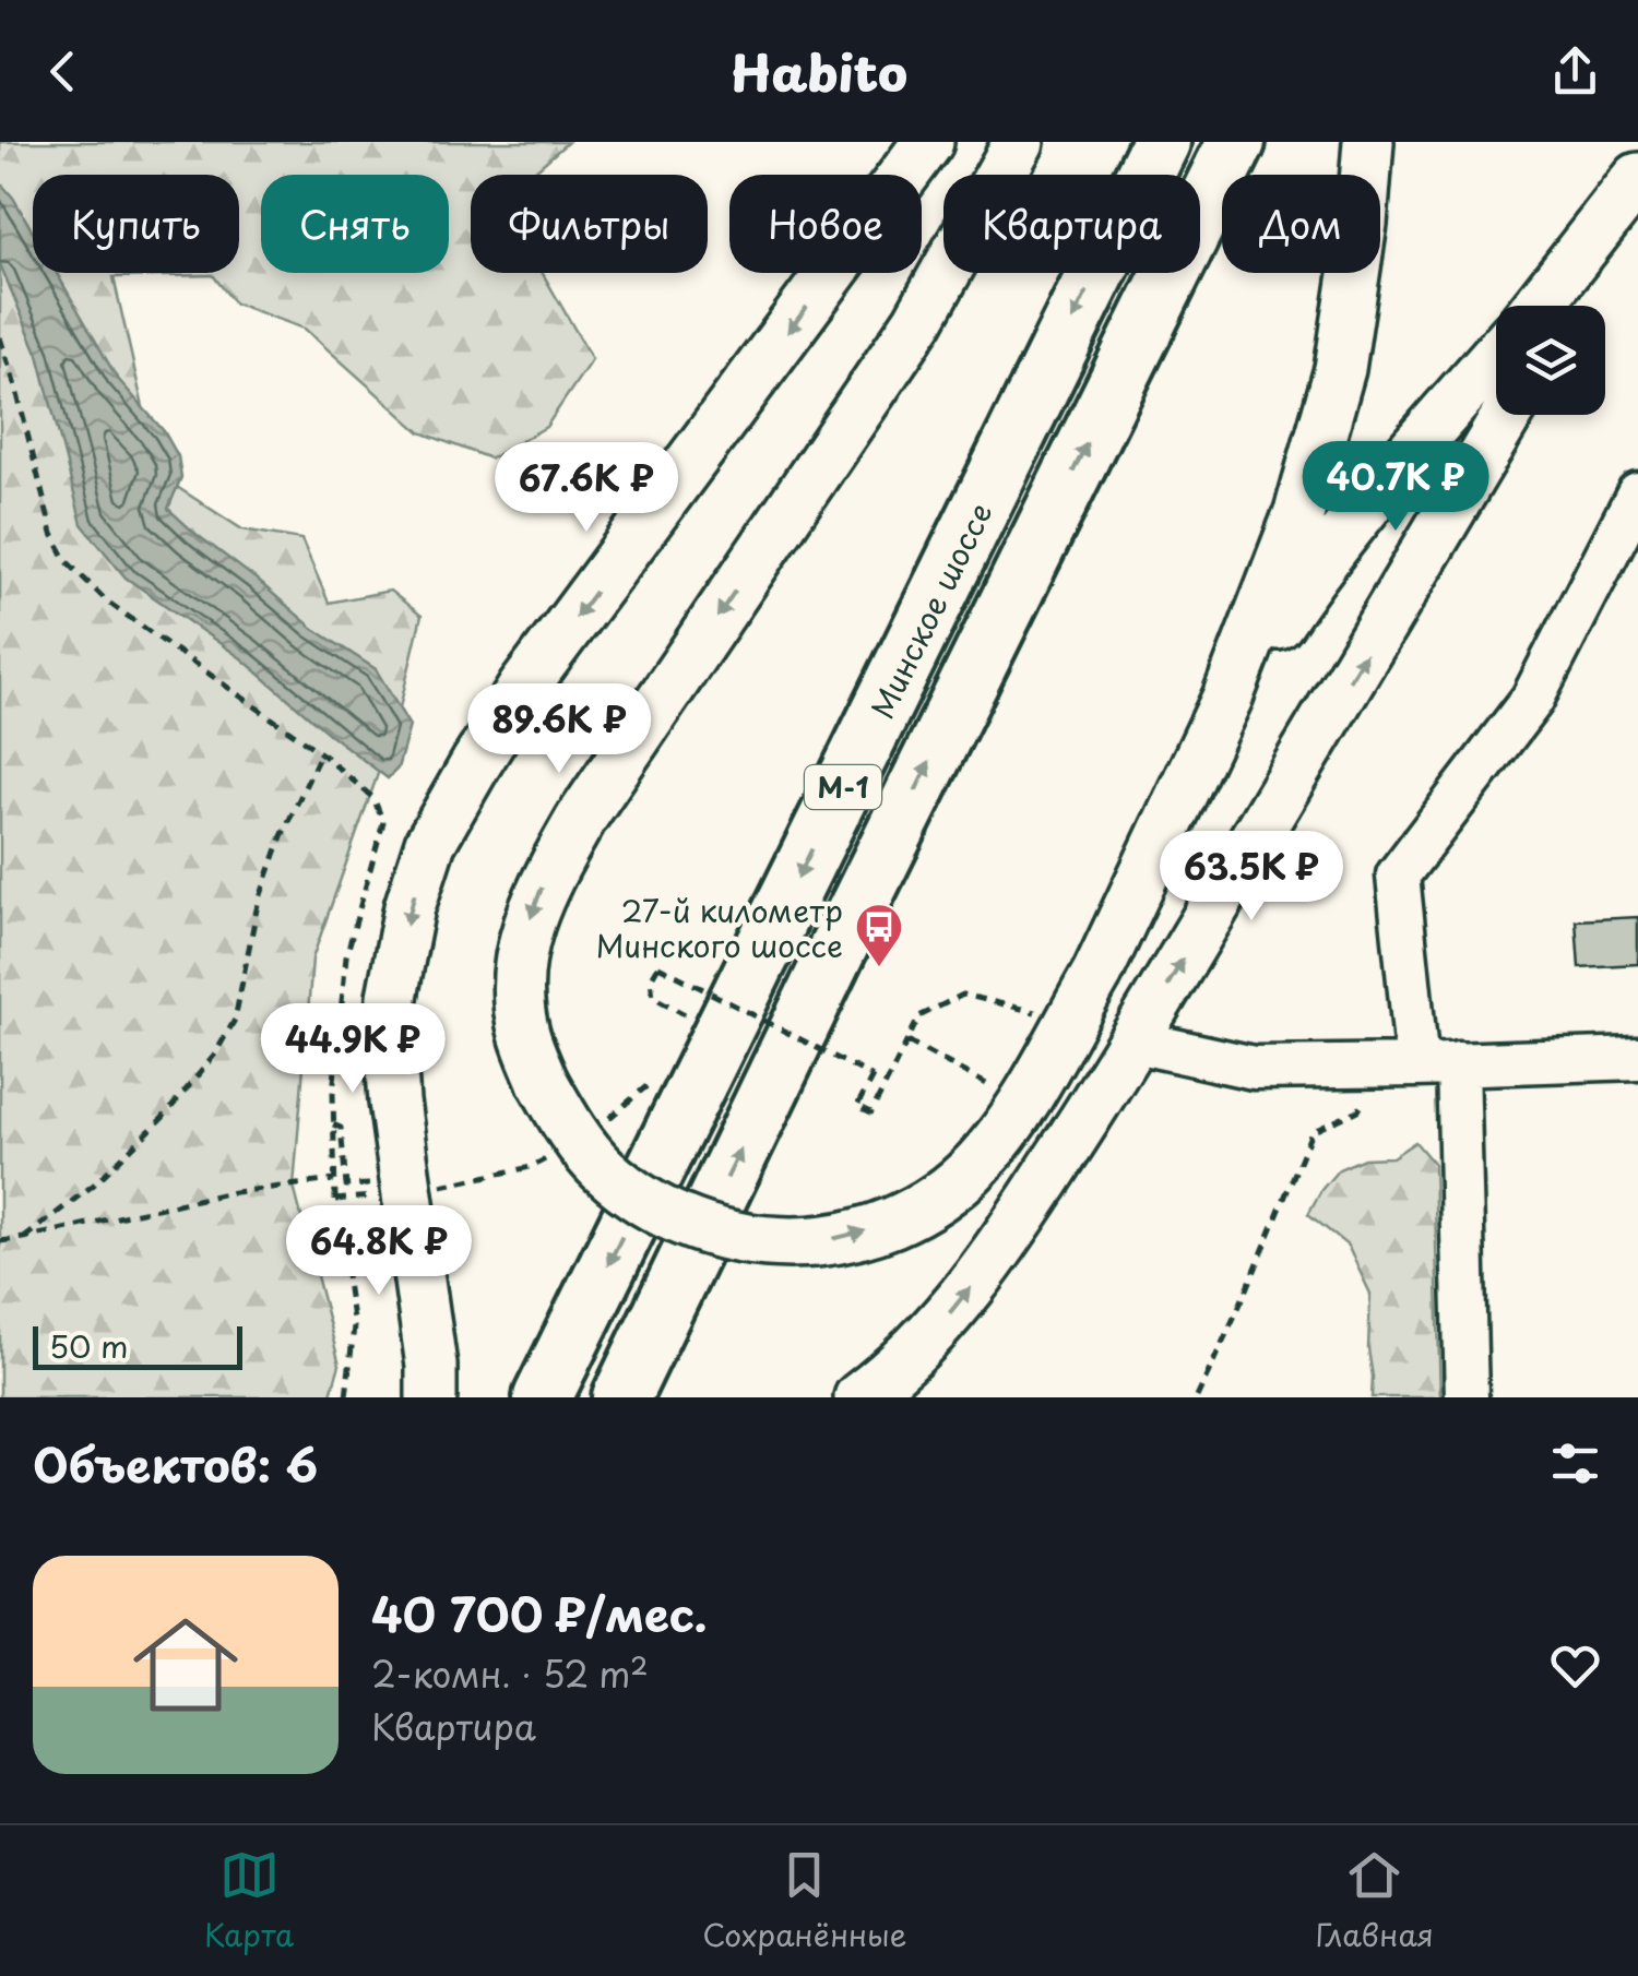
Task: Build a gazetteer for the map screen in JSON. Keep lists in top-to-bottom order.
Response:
{
  "streets": {
    "highway": ["Минское шоссе", "М-1"]
  },
  "places": {
    "bus stop": ["27-й километр Минского шоссе"]
  },
  "scale_bar": "50 m",
  "page": {
    "header": "Habito",
    "chip": [
      "Купить",
      "Снять",
      "Фильтры",
      "Новое",
      "Квартира",
      "Дом"
    ],
    "price": [
      "40.7K ₽",
      "67.6K ₽",
      "89.6K ₽",
      "63.5K ₽",
      "44.9K ₽",
      "64.8K ₽"
    ],
    "scale": "50 m",
    "heading": "Объектов: 6",
    "list": [
      {
        "name": "40 700 ₽/мес.",
        "note": "2-комн. · 52 m² · Квартира"
      }
    ],
    "tabs": ["Карта", "Сохранённые", "Главная"]
  }
}
